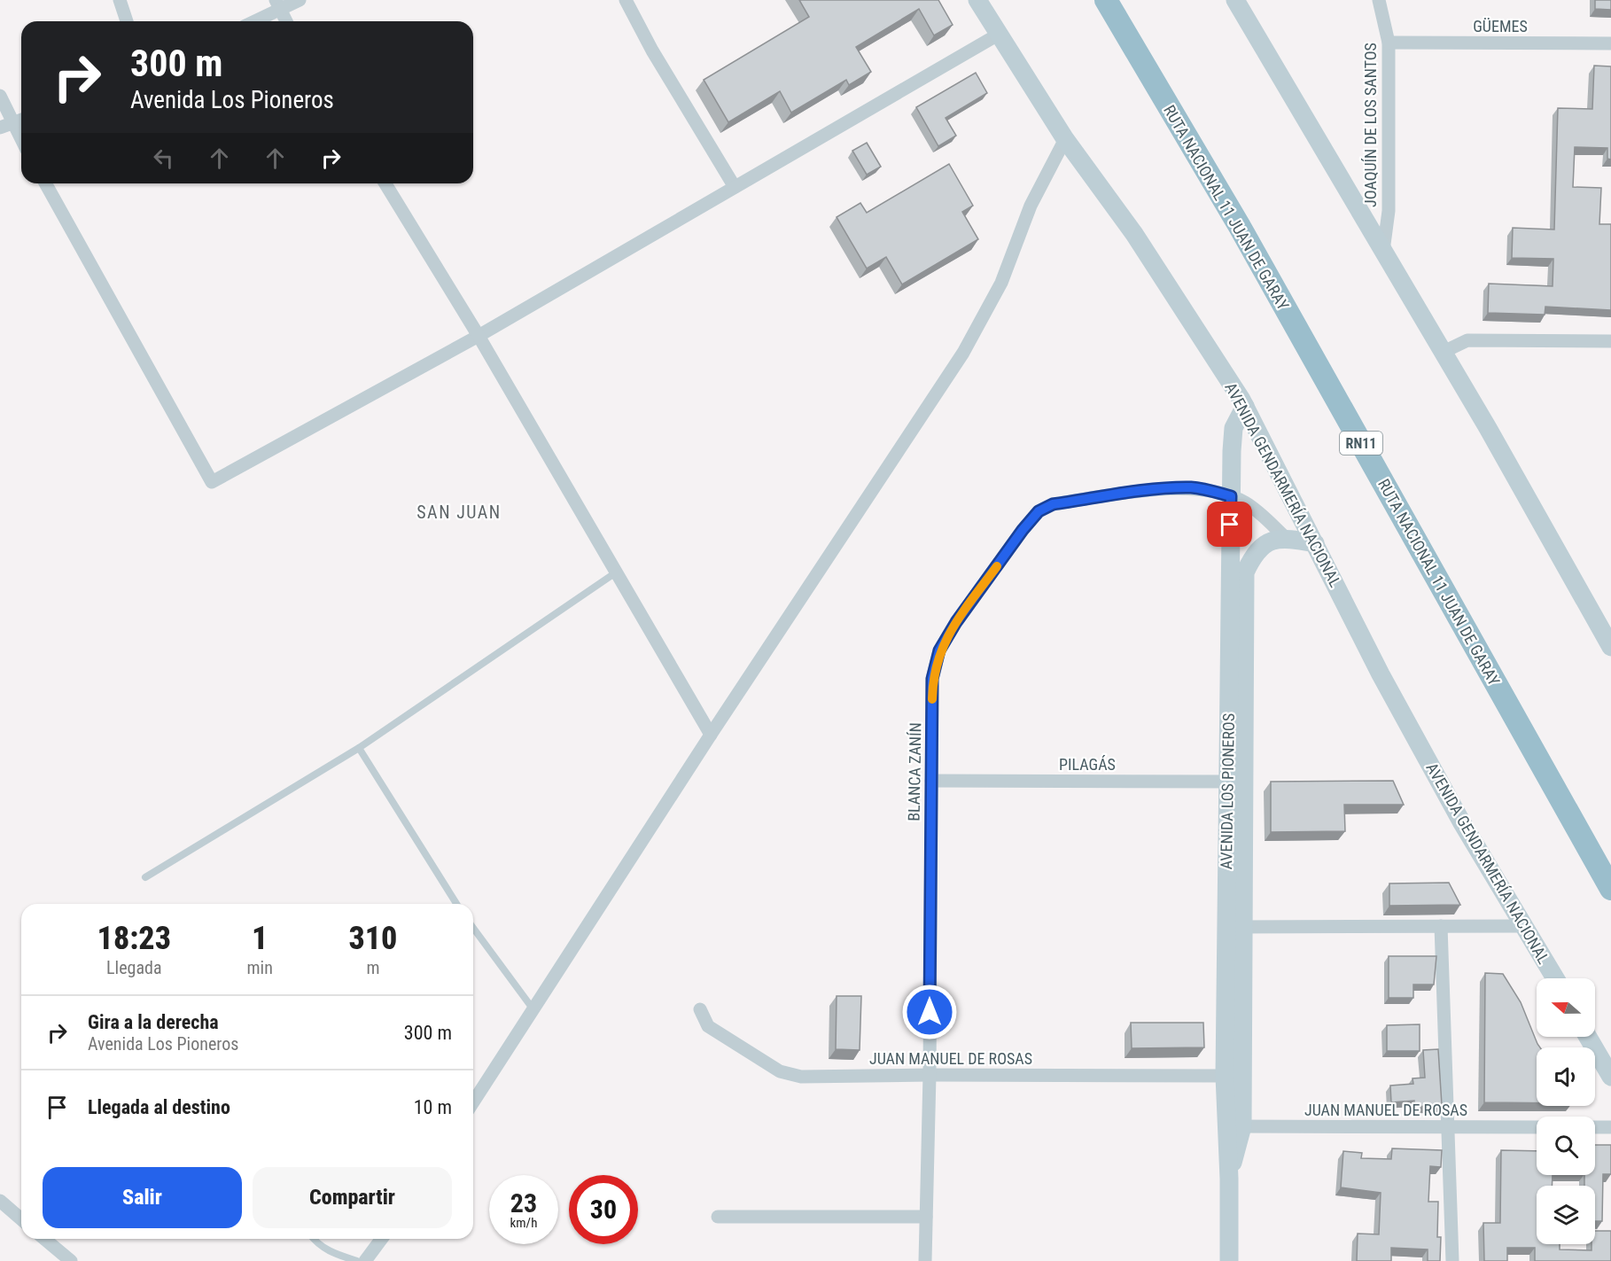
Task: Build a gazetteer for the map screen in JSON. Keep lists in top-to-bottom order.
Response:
{
  "streets": {
    "highway": ["RUTA NACIONAL 11 JUAN DE GARAY", "RN11"],
    "main road": ["AVENIDA GENDARMERÍA NACIONAL", "AVENIDA LOS PIONEROS"],
    "street": [
      "GÜEMES",
      "JOAQUÍN DE LOS SANTOS",
      "PILAGÁS",
      "BLANCA ZANÍN",
      "JUAN MANUEL DE ROSAS"
    ]
  },
  "crossings": [
    ["GÜEMES", "JOAQUÍN DE LOS SANTOS"],
    ["AVENIDA GENDARMERÍA NACIONAL", "AVENIDA LOS PIONEROS"],
    ["PILAGÁS", "BLANCA ZANÍN"],
    ["PILAGÁS", "AVENIDA LOS PIONEROS"],
    ["BLANCA ZANÍN", "AVENIDA LOS PIONEROS"],
    ["BLANCA ZANÍN", "JUAN MANUEL DE ROSAS"],
    ["AVENIDA LOS PIONEROS", "JUAN MANUEL DE ROSAS"]
  ],
  "districts": ["SAN JUAN"],
  "north": "left",
  "page": {
    "turn": ["300 m", "Avenida Los Pioneros"],
    "eta": [
      "18:23",
      "Llegada",
      "1",
      "min",
      "310",
      "m"
    ],
    "list": [
      {
        "name": "Gira a la derecha",
        "note": "Avenida Los Pioneros",
        "value": "300 m"
      },
      {
        "name": "Llegada al destino",
        "value": "10 m"
      }
    ],
    "buttons": ["Salir", "Compartir"],
    "speed": "23 km/h",
    "limit": "30"
  }
}
